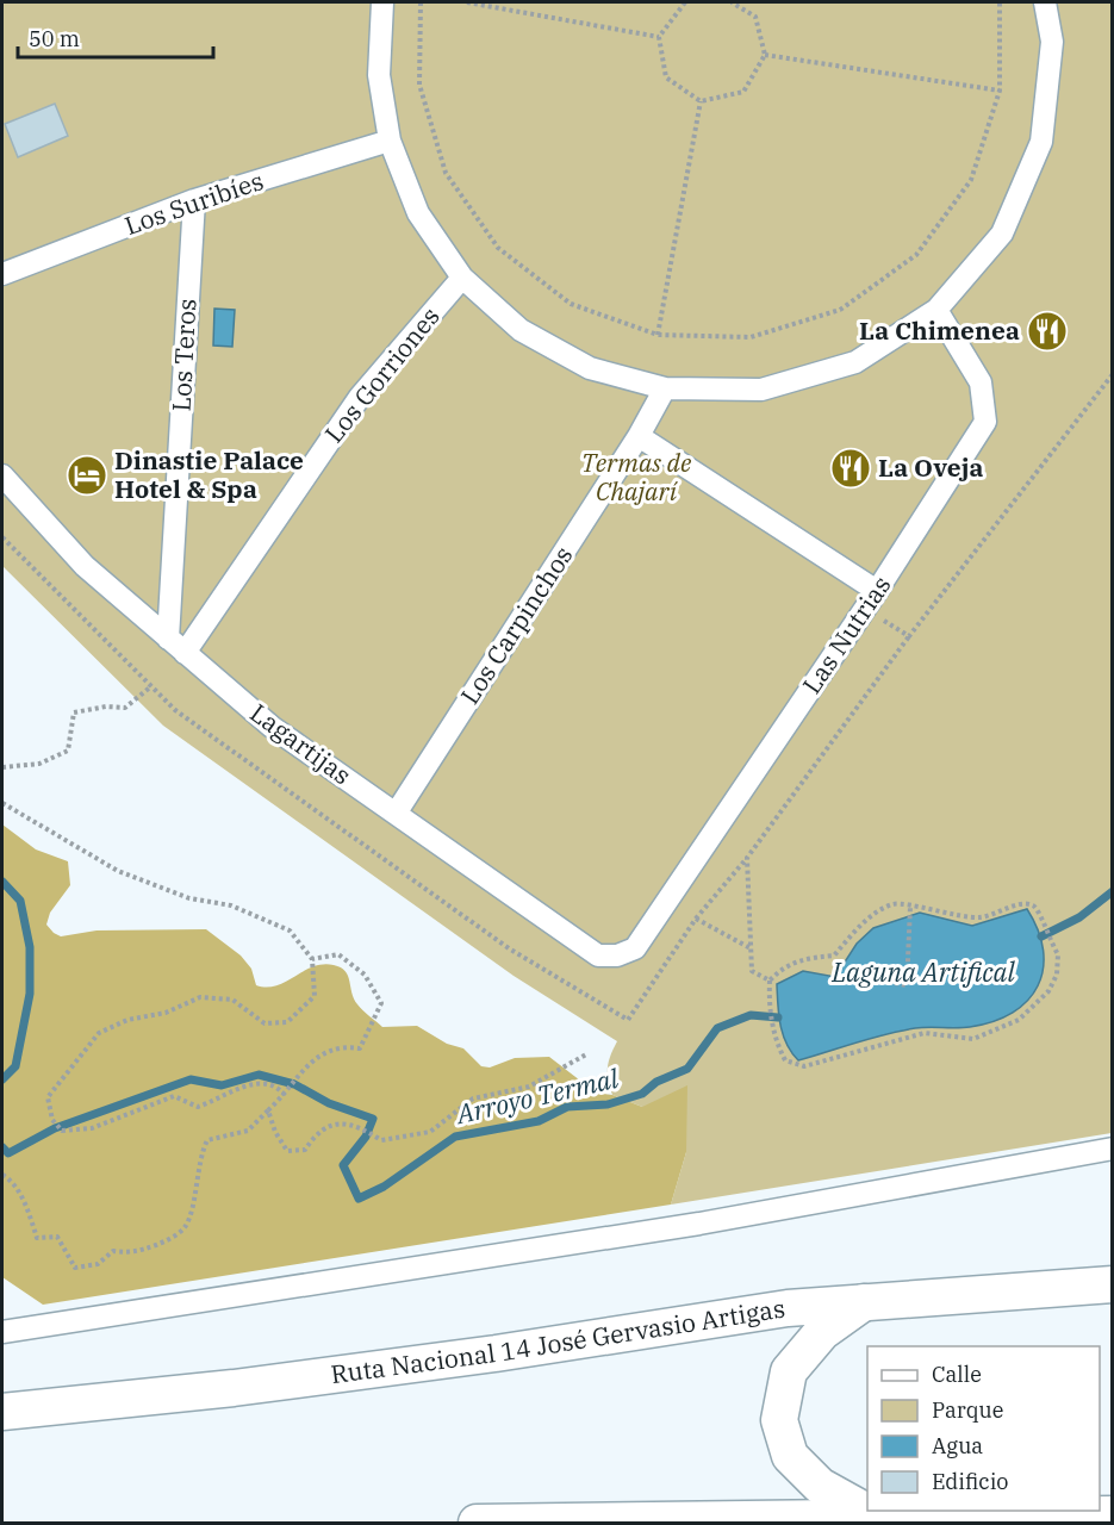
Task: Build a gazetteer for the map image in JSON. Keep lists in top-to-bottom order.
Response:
{
  "streets": {
    "highway": ["Ruta Nacional 14 José Gervasio Artigas"],
    "street": [
      "Los Suribíes",
      "Los Teros",
      "Los Gorriones",
      "Los Carpinchos",
      "Las Nutrias",
      "Lagartijas"
    ]
  },
  "crossings": [
    ["Los Suribíes", "Los Teros"],
    ["Los Teros", "Los Gorriones"],
    ["Los Teros", "Lagartijas"],
    ["Los Gorriones", "Lagartijas"],
    ["Los Carpinchos", "Lagartijas"],
    ["Las Nutrias", "Lagartijas"]
  ],
  "water": ["Laguna Artifical", "Arroyo Termal"],
  "parks": ["Termas de Chajarí"],
  "places": {
    "restaurant": ["La Chimenea", "La Oveja"],
    "hotel": ["Dinastie Palace Hotel & Spa"]
  },
  "legend": [
    "Calle",
    "Parque",
    "Agua",
    "Edificio"
  ],
  "scale_bar": "50 m"
}
